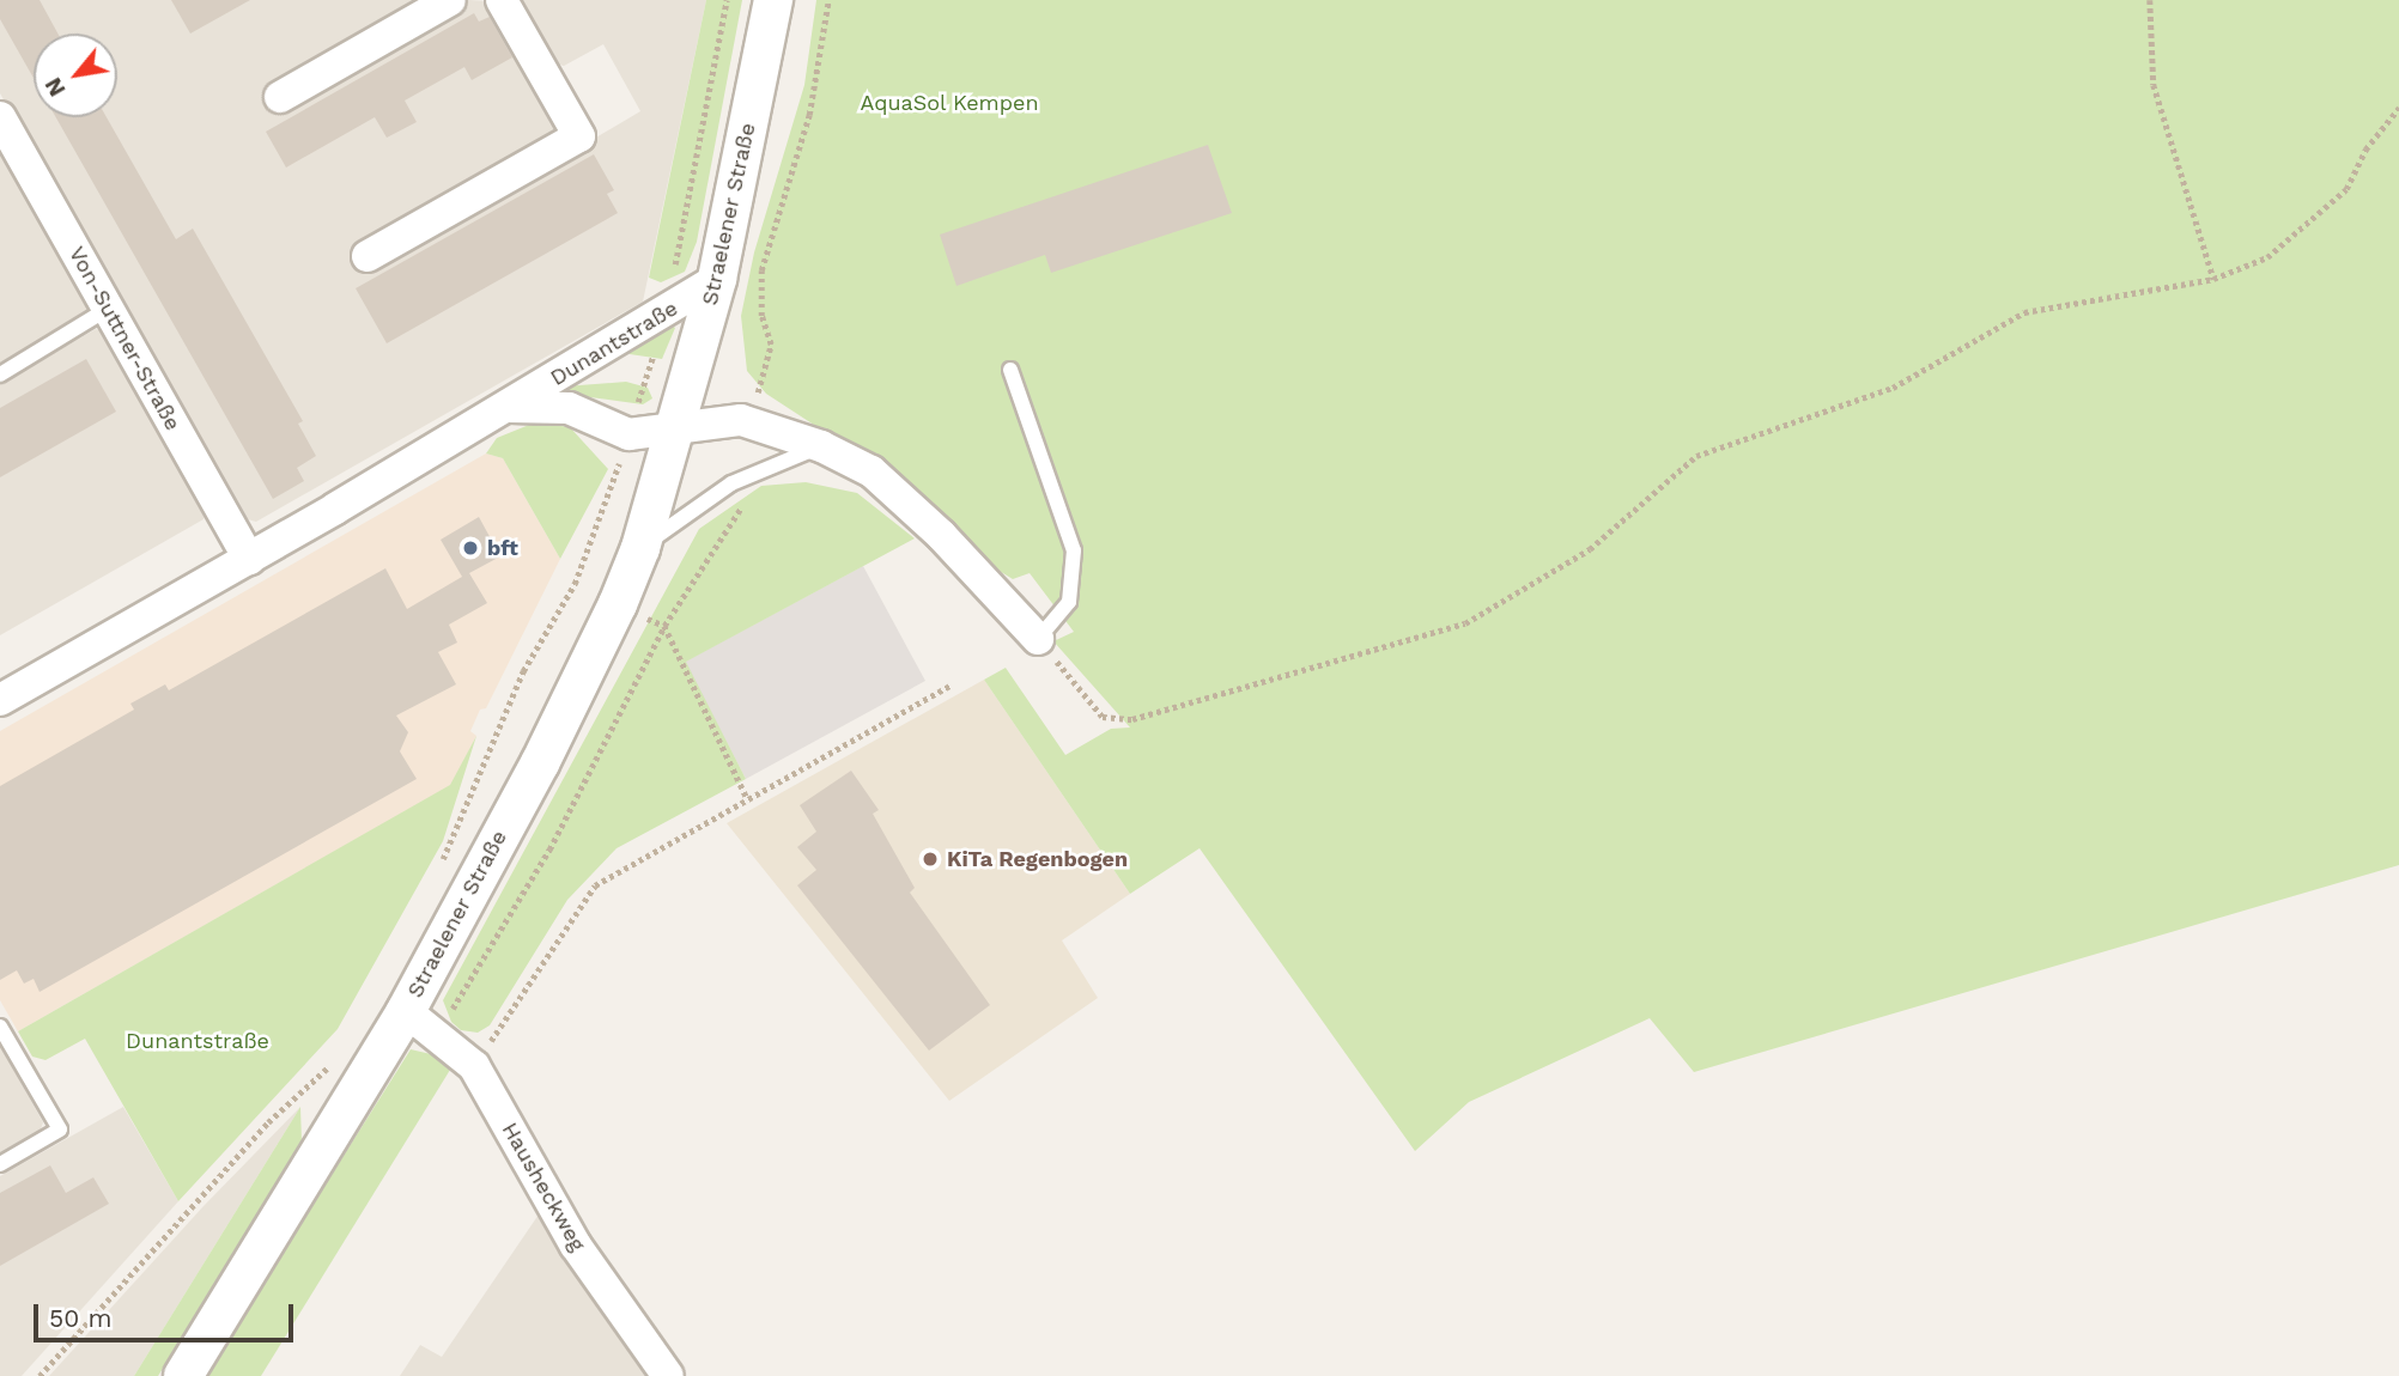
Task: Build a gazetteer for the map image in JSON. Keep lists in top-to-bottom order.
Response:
{
  "streets": {
    "street": [
      "Straelener Straße",
      "Von-Suttner-Straße",
      "Dunantstraße",
      "Hausheckweg"
    ]
  },
  "crossings": [
    ["Straelener Straße", "Dunantstraße"],
    ["Straelener Straße", "Hausheckweg"],
    ["Von-Suttner-Straße", "Dunantstraße"]
  ],
  "parks": ["AquaSol Kempen", "Dunantstraße"],
  "places": ["bft", "KiTa Regenbogen"],
  "scale_bar": "50 m",
  "north": "bottom left"
}
